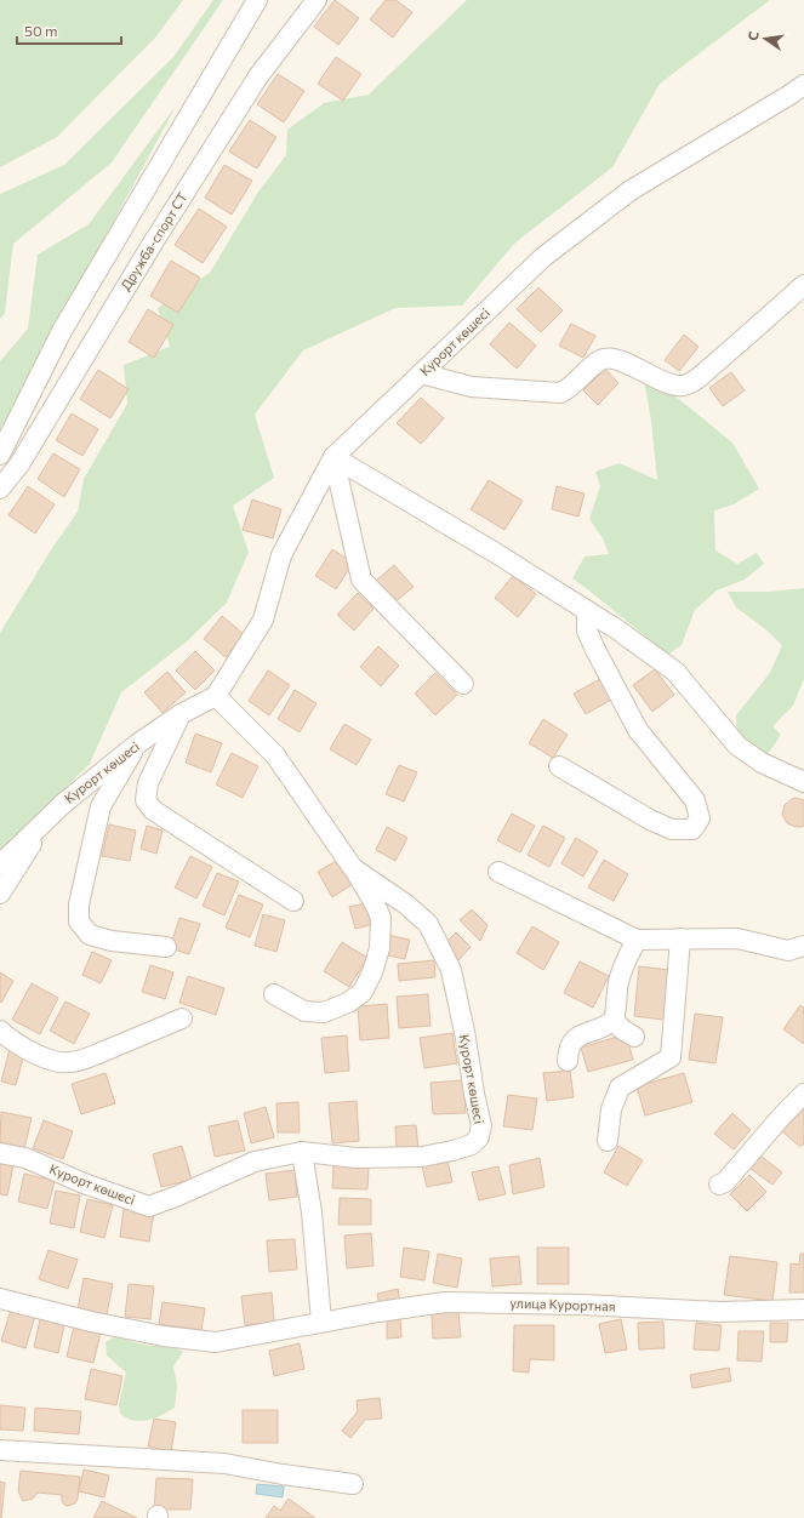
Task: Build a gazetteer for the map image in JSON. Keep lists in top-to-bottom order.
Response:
{
  "streets": {
    "street": ["Дружба-спорт СТ", "Курорт көшесі", "улица Курортная"]
  },
  "scale_bar": "50 m",
  "north": "left"
}
